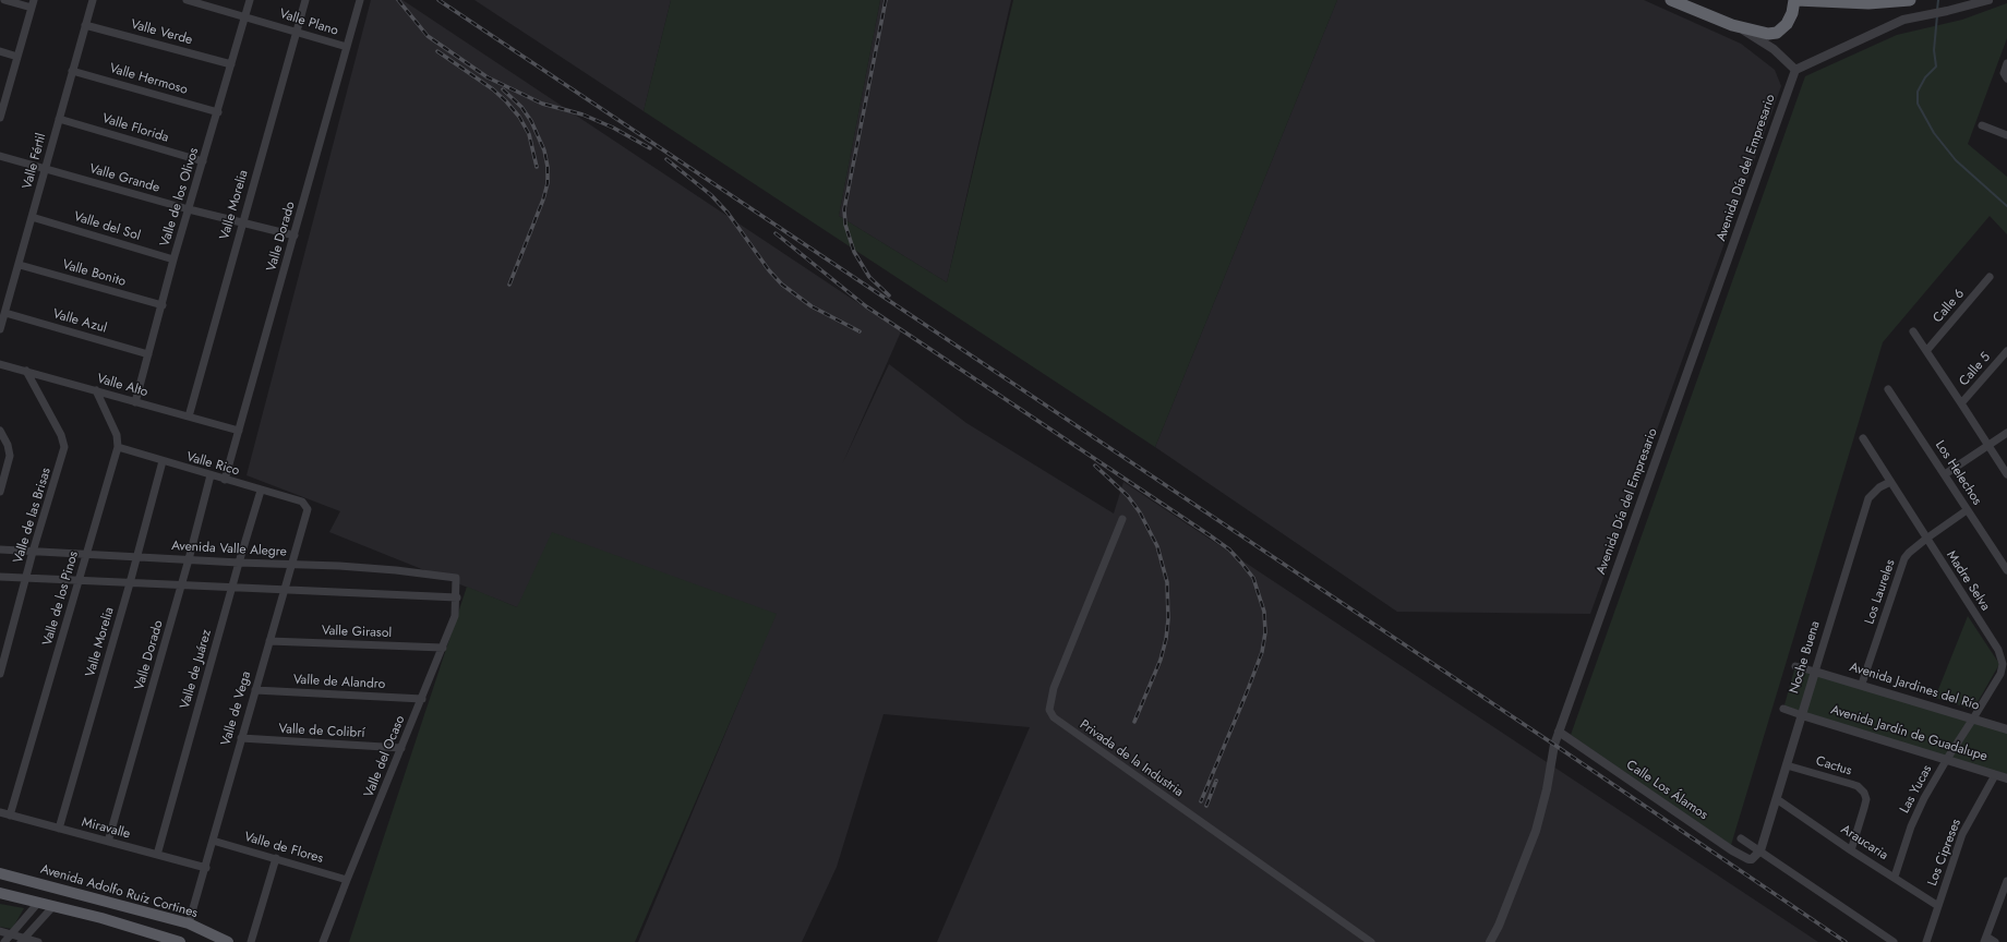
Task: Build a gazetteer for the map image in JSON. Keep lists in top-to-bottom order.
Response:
{
  "streets": {
    "main road": ["Avenida Adolfo Ruíz Cortines"],
    "street": [
      "Valle Plano",
      "Valle Verde",
      "Valle Hermoso",
      "Valle Florida",
      "Valle Fértil",
      "Avenida Día del Empresario",
      "Valle Grande",
      "Valle de los Olivos",
      "Valle Morelia",
      "Valle del Sol",
      "Valle Dorado",
      "Valle Bonito",
      "Calle 6",
      "Valle Azul",
      "Calle 5",
      "Valle Alto",
      "Valle Rico",
      "Los Helechos",
      "Valle de las Brisas",
      "Avenida Valle Alegre",
      "Madre Selva",
      "Los Laureles",
      "Valle de los Pinos",
      "Valle Girasol",
      "Noche Buena",
      "Valle de Juárez",
      "Valle de Alandro",
      "Avenida Jardines del Río",
      "Valle de Vega",
      "Valle de Colibrí",
      "Avenida Jardín de Guadalupe",
      "Valle del Ocaso",
      "Privada de la Industria",
      "Cactus",
      "Las Yucas",
      "Calle Los Álamos",
      "Miravalle",
      "Araucaria",
      "Valle de Flores",
      "Los Cipreses"
    ]
  },
  "crossings": [
    ["Valle Plano", "Valle de los Olivos"],
    ["Valle Plano", "Valle Morelia"],
    ["Valle Plano", "Valle Dorado"],
    ["Valle Verde", "Valle Fértil"],
    ["Valle Verde", "Valle de los Olivos"],
    ["Valle Hermoso", "Valle Fértil"],
    ["Valle Hermoso", "Valle de los Olivos"],
    ["Valle Florida", "Valle Fértil"],
    ["Valle Florida", "Valle de los Olivos"],
    ["Valle Fértil", "Valle Grande"],
    ["Valle Fértil", "Valle del Sol"],
    ["Valle Fértil", "Valle Bonito"],
    ["Valle Fértil", "Valle Azul"],
    ["Avenida Día del Empresario", "Calle Los Álamos"],
    ["Valle Grande", "Valle de los Olivos"],
    ["Valle Grande", "Valle Morelia"],
    ["Valle Grande", "Valle Dorado"],
    ["Valle de los Olivos", "Valle del Sol"],
    ["Valle de los Olivos", "Valle Bonito"],
    ["Valle de los Olivos", "Valle Azul"],
    ["Valle de los Olivos", "Valle Alto"],
    ["Valle Morelia", "Valle Alto"],
    ["Valle Morelia", "Valle Rico"],
    ["Valle Morelia", "Avenida Valle Alegre"],
    ["Valle Morelia", "Miravalle"],
    ["Valle Dorado", "Valle Alto"],
    ["Valle Dorado", "Valle Rico"],
    ["Valle Dorado", "Avenida Valle Alegre"],
    ["Valle Dorado", "Miravalle"],
    ["Valle Alto", "Valle de las Brisas"],
    ["Valle Rico", "Valle de los Pinos"],
    ["Valle Rico", "Valle de Juárez"],
    ["Valle Rico", "Valle de Vega"],
    ["Los Helechos", "Los Laureles"],
    ["Valle de las Brisas", "Avenida Valle Alegre"],
    ["Avenida Valle Alegre", "Valle de los Pinos"],
    ["Avenida Valle Alegre", "Valle de Juárez"],
    ["Avenida Valle Alegre", "Valle de Vega"],
    ["Avenida Valle Alegre", "Valle del Ocaso"],
    ["Madre Selva", "Los Laureles"],
    ["Madre Selva", "Noche Buena"],
    ["Madre Selva", "Avenida Jardines del Río"],
    ["Madre Selva", "Las Yucas"],
    ["Los Laureles", "Avenida Jardines del Río"],
    ["Valle de los Pinos", "Miravalle"],
    ["Valle Girasol", "Valle de Vega"],
    ["Valle Girasol", "Valle del Ocaso"],
    ["Noche Buena", "Avenida Jardines del Río"],
    ["Noche Buena", "Avenida Jardín de Guadalupe"],
    ["Noche Buena", "Cactus"],
    ["Noche Buena", "Calle Los Álamos"],
    ["Noche Buena", "Araucaria"],
    ["Valle de Juárez", "Miravalle"],
    ["Valle de Alandro", "Valle de Vega"],
    ["Valle de Alandro", "Valle del Ocaso"],
    ["Avenida Jardines del Río", "Las Yucas"],
    ["Valle de Vega", "Valle de Colibrí"],
    ["Valle de Vega", "Miravalle"],
    ["Valle de Vega", "Valle de Flores"],
    ["Valle de Vega", "Avenida Adolfo Ruíz Cortines"],
    ["Valle de Colibrí", "Valle del Ocaso"],
    ["Avenida Jardín de Guadalupe", "Las Yucas"],
    ["Avenida Jardín de Guadalupe", "Los Cipreses"],
    ["Valle del Ocaso", "Valle de Flores"],
    ["Cactus", "Araucaria"],
    ["Las Yucas", "Araucaria"],
    ["Araucaria", "Los Cipreses"]
  ]
}
